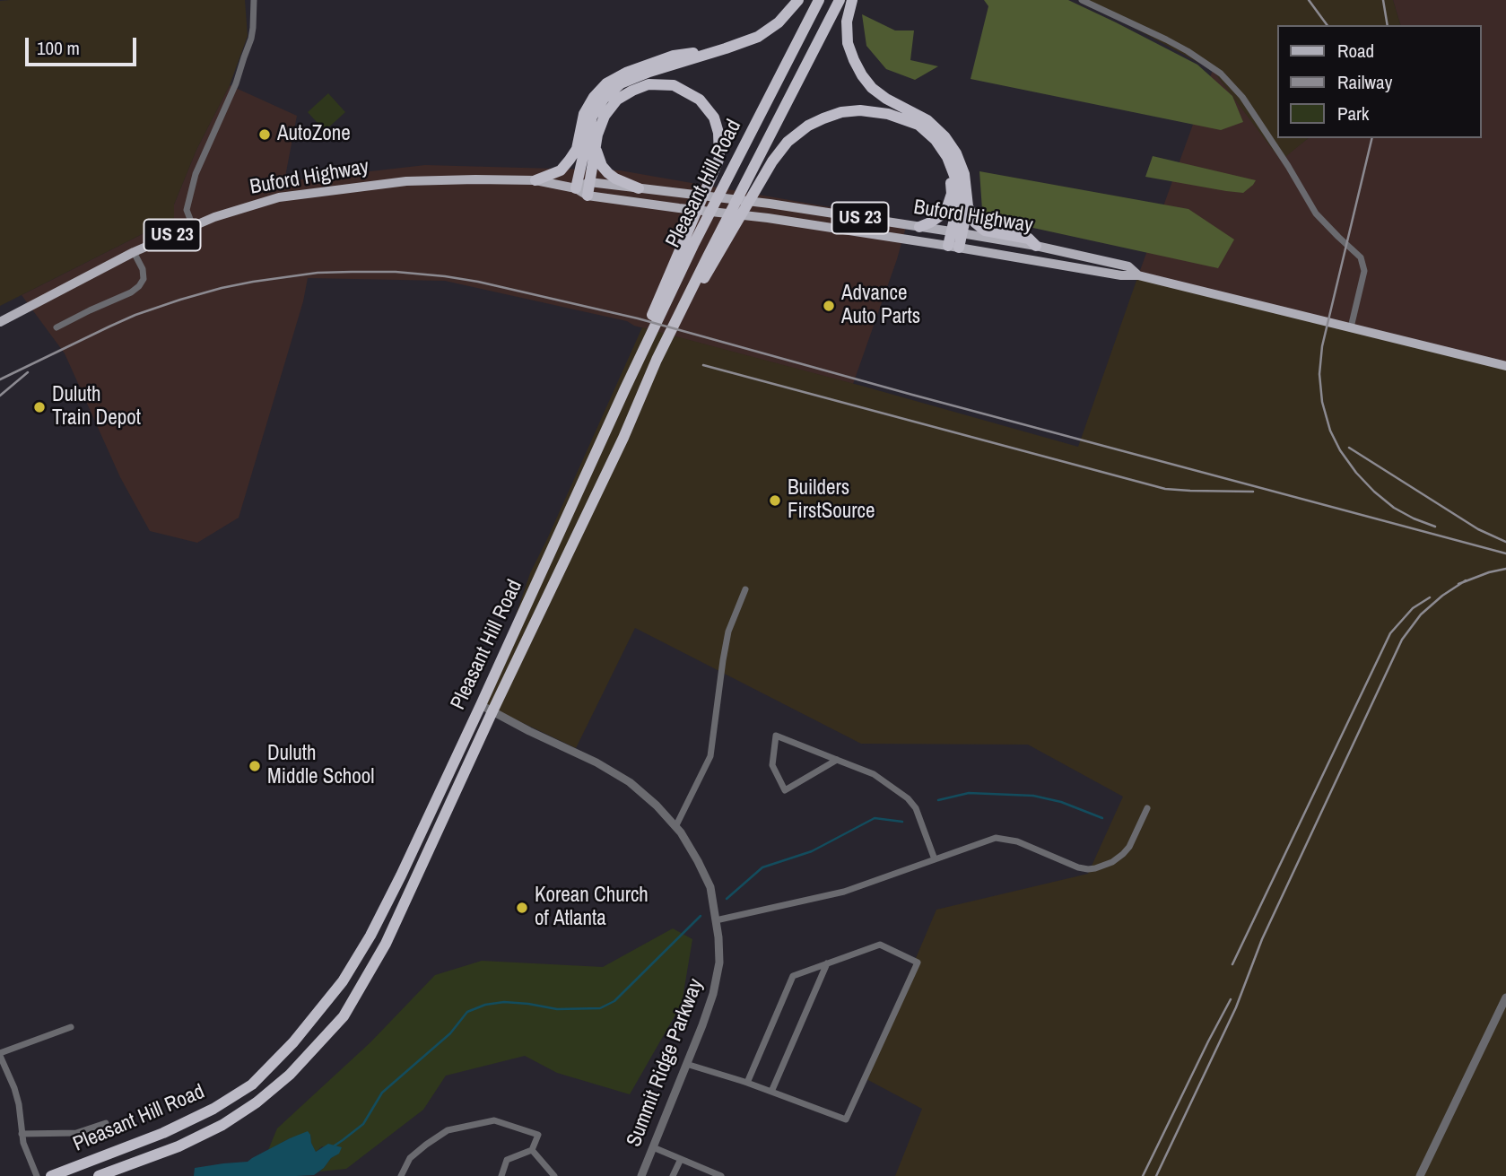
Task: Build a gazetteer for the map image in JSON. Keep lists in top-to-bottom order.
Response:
{
  "streets": {
    "highway": ["Pleasant Hill Road"],
    "main road": ["Buford Highway", "US 23"],
    "street": ["Summit Ridge Parkway"]
  },
  "crossings": [
    ["Pleasant Hill Road", "Summit Ridge Parkway"]
  ],
  "places": [
    "AutoZone",
    "Advance Auto Parts",
    "Duluth Train Depot",
    "Builders FirstSource",
    "Duluth Middle School",
    "Korean Church of Atlanta"
  ],
  "legend": ["Road", "Railway", "Park"],
  "scale_bar": "100 m"
}
